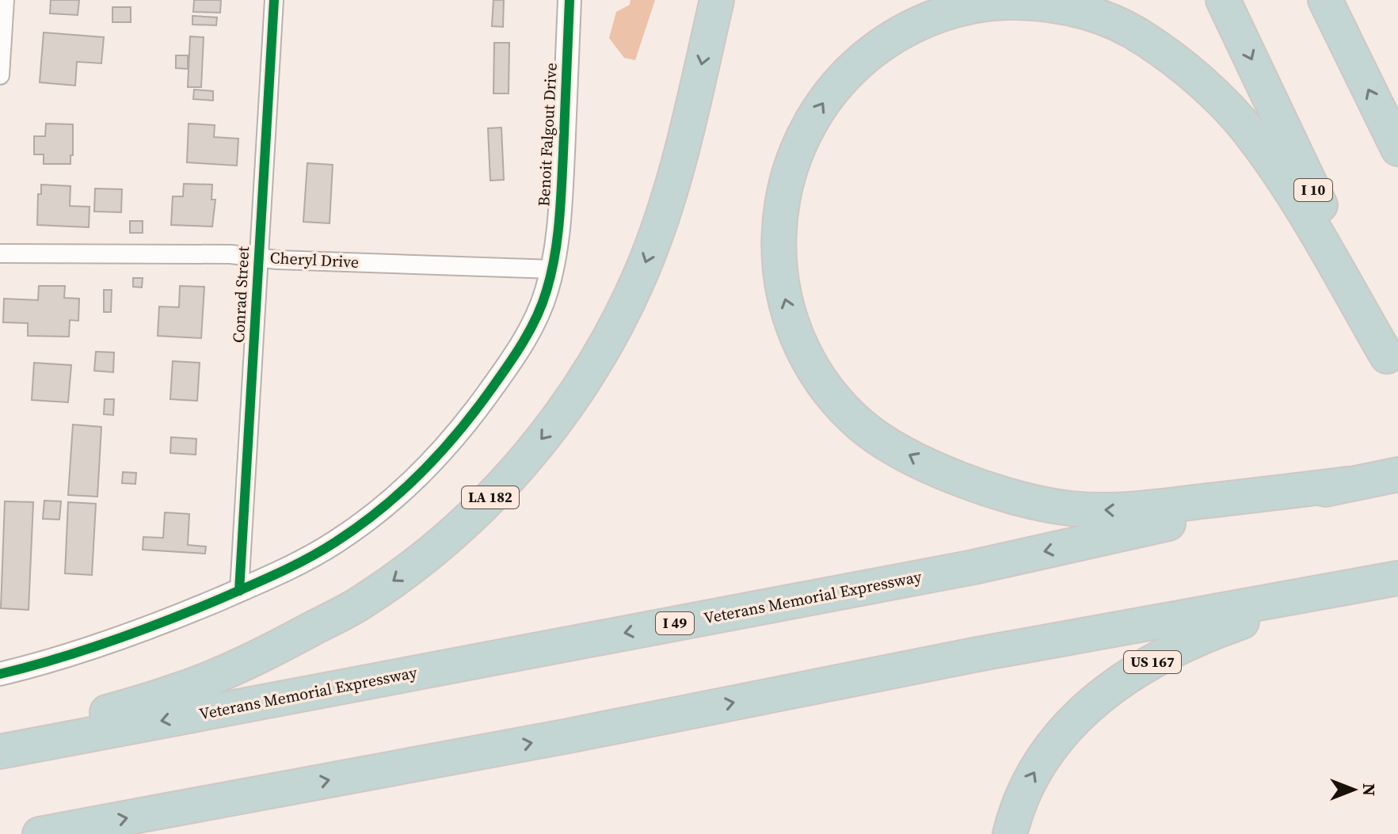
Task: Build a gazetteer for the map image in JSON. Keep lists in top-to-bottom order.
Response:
{
  "streets": {
    "highway": [
      "I 10",
      "LA 182",
      "Veterans Memorial Expressway",
      "I 49",
      "US 167"
    ],
    "street": ["Benoit Falgout Drive", "Cheryl Drive", "Conrad Street"]
  },
  "crossings": [
    ["Benoit Falgout Drive", "Cheryl Drive"],
    ["Benoit Falgout Drive", "Conrad Street"],
    ["Cheryl Drive", "Conrad Street"]
  ],
  "north": "right"
}
